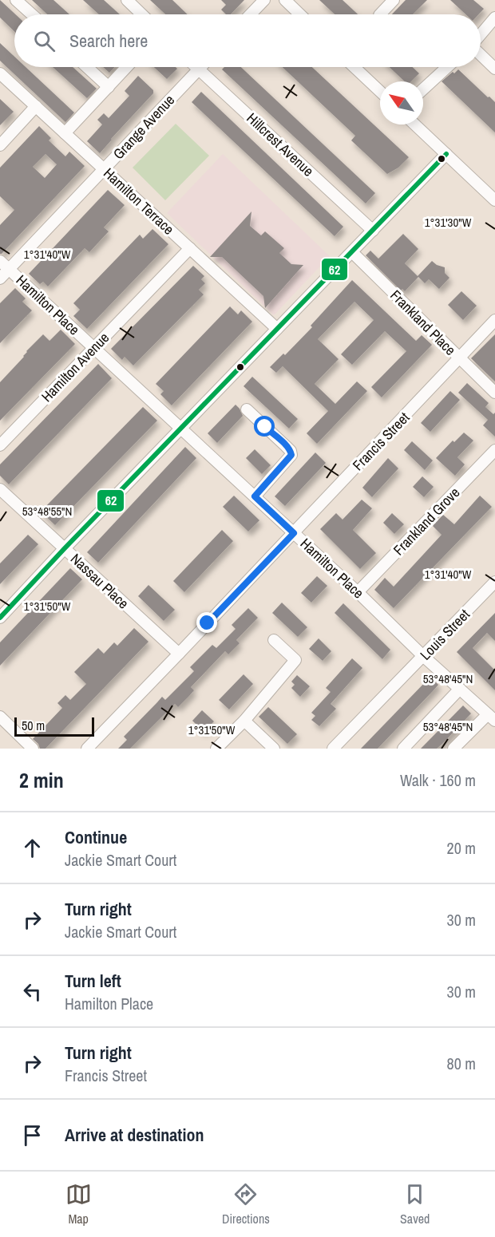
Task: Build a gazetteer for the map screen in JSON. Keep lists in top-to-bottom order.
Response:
{
  "streets": {
    "street": [
      "Grange Avenue",
      "Hillcrest Avenue",
      "Hamilton Terrace",
      "Hamilton Place",
      "Frankland Place",
      "Hamilton Avenue",
      "Francis Street",
      "Frankland Grove",
      "Nassau Place",
      "Louis Street"
    ]
  },
  "crossings": [
    ["Grange Avenue", "Hillcrest Avenue"],
    ["Grange Avenue", "Hamilton Terrace"],
    ["Grange Avenue", "Hamilton Place"],
    ["Hamilton Terrace", "Hamilton Avenue"],
    ["Hamilton Place", "Hamilton Avenue"],
    ["Hamilton Place", "Francis Street"],
    ["Hamilton Place", "Frankland Grove"],
    ["Hamilton Place", "Louis Street"],
    ["Frankland Place", "Francis Street"],
    ["Francis Street", "Nassau Place"]
  ],
  "lines": ["transit line 62"],
  "scale_bar": "50 m",
  "north": "top left",
  "page": {
    "search": "Search here",
    "scale": "50 m",
    "heading": ["2 min", "Walk · 160 m"],
    "list": [
      ["Continue", "Jackie Smart Court", "20 m"],
      ["Turn right", "Jackie Smart Court", "30 m"],
      ["Turn left", "Hamilton Place", "30 m"],
      ["Turn right", "Francis Street", "80 m"],
      "Arrive at destination"
    ],
    "nav": ["Map", "Directions", "Saved"]
  },
  "coordinates": [
    "1°31'30\"W",
    "1°31'40\"W",
    "53°48'55\"N",
    "1°31'50\"W",
    "53°48'45\"N"
  ]
}
